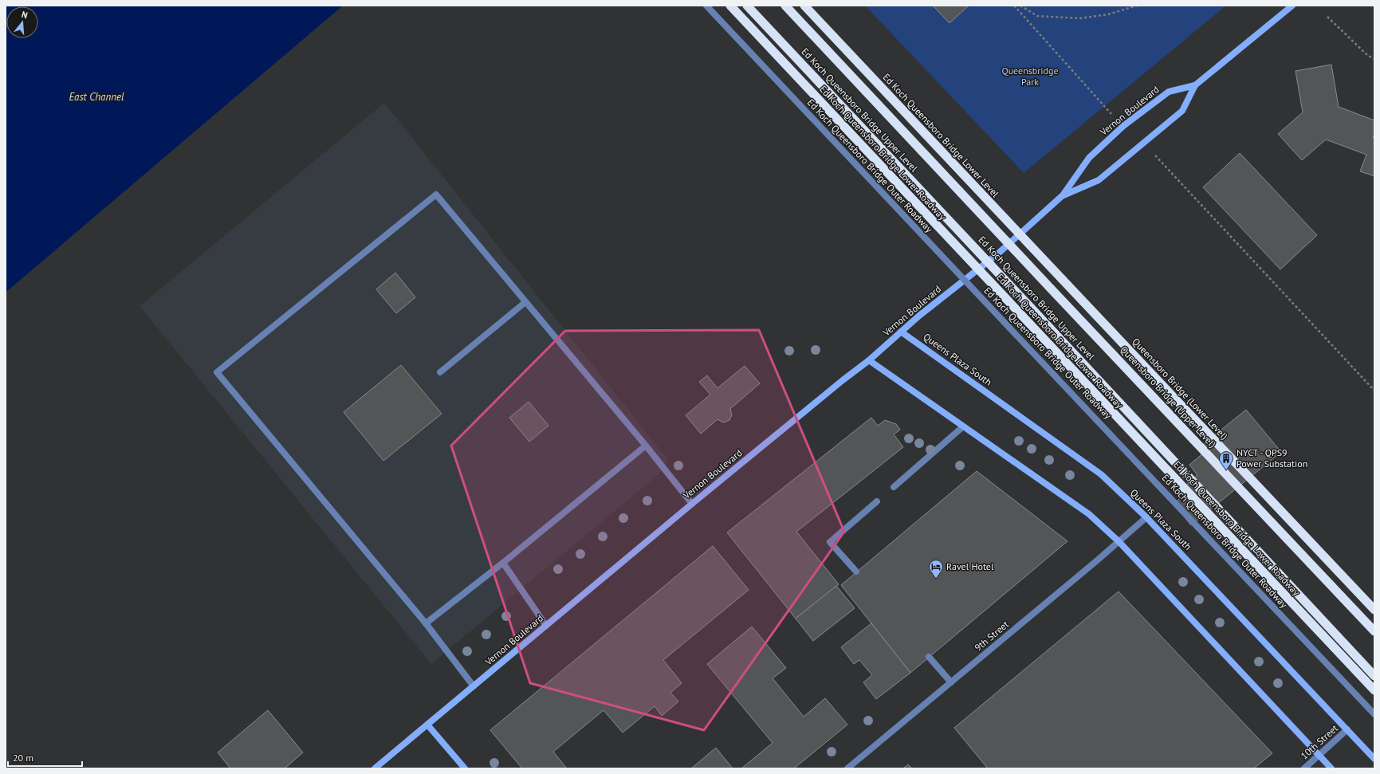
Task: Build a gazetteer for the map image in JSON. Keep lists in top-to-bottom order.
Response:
{
  "streets": {
    "highway": [
      "Ed Koch Queensboro Bridge Upper Level",
      "Ed Koch Queensboro Bridge Lower Level",
      "Ed Koch Queensboro Bridge Lower Roadway",
      "Queensboro Bridge (Lower Level)",
      "Queensboro Bridge (Upper Level)"
    ],
    "main road": ["Vernon Boulevard", "Queens Plaza South"],
    "street": ["Ed Koch Queensboro Bridge Outer Roadway", "9th Street", "10th Street"]
  },
  "crossings": [
    ["Ed Koch Queensboro Bridge Upper Level", "Queensboro Bridge (Upper Level)"],
    ["Vernon Boulevard", "Queens Plaza South"],
    ["Ed Koch Queensboro Bridge Lower Level", "Queensboro Bridge (Lower Level)"],
    ["Queens Plaza South", "9th Street"],
    ["Queens Plaza South", "10th Street"]
  ],
  "water": ["East Channel"],
  "parks": ["Queensbridge Park"],
  "places": {
    "building": ["NYCT - QPS9 Power Substation"],
    "hotel": ["Ravel Hotel"]
  },
  "scale_bar": "20 m",
  "north": "top"
}
